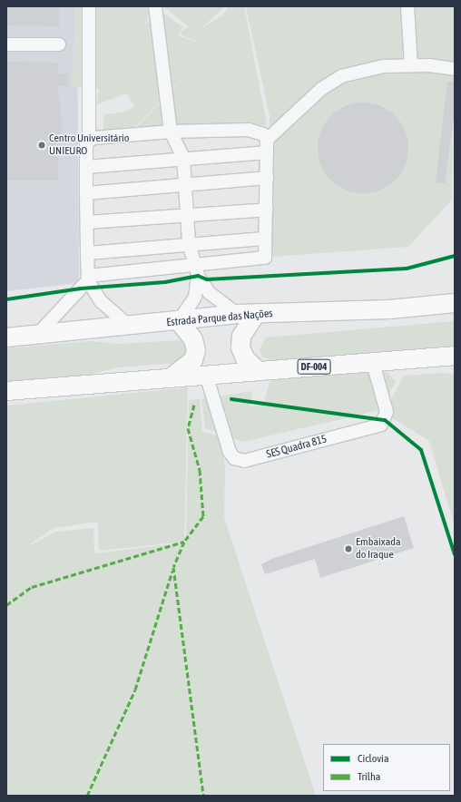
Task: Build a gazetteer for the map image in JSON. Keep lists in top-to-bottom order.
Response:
{
  "streets": {
    "highway": ["Estrada Parque das Nações", "DF-004"],
    "lane": ["SES Quadra 815"]
  },
  "crossings": [
    ["DF-004", "SES Quadra 815"]
  ],
  "places": ["Centro Universitário UNIEURO", "Embaixada do Iraque"],
  "legend": ["Ciclovia", "Trilha"]
}
